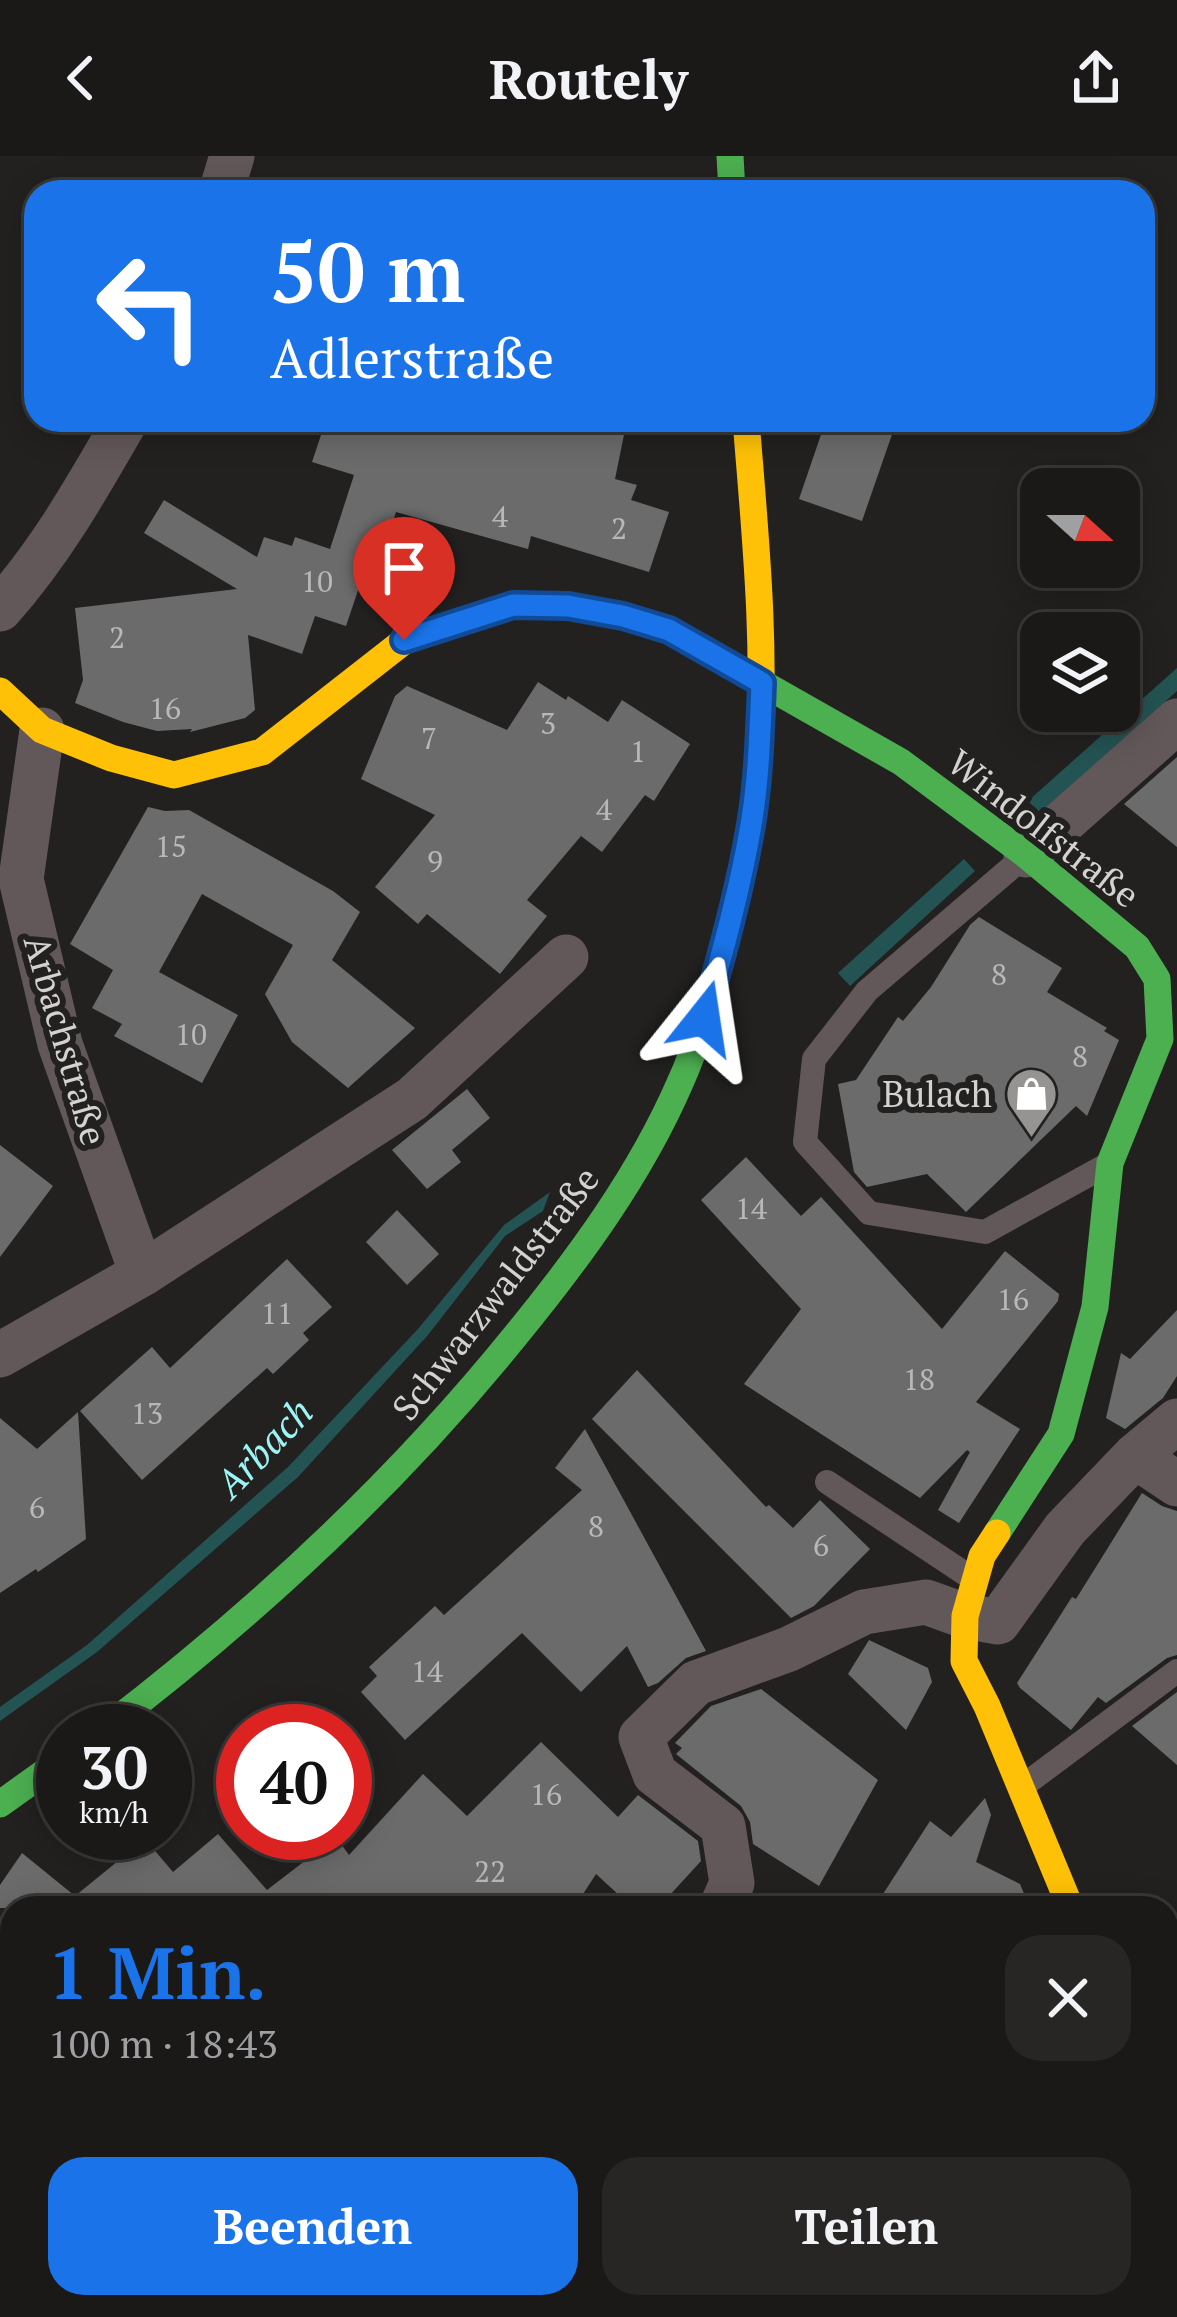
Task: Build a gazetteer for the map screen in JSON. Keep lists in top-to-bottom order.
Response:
{
  "streets": {
    "street": ["Windolfstraße", "Arbachstraße", "Schwarzwaldstraße"]
  },
  "crossings": [
    ["Windolfstraße", "Arbachstraße"],
    ["Windolfstraße", "Schwarzwaldstraße"]
  ],
  "water": ["Arbach"],
  "places": {
    "shop": ["Bulach"]
  },
  "house_numbers": [
    "4",
    "2",
    "10",
    "2",
    "16",
    "3",
    "7",
    "1",
    "4",
    "15",
    "9",
    "8",
    "10",
    "8",
    "14",
    "16",
    "11",
    "18",
    "13",
    "6",
    "8",
    "6",
    "14",
    "16",
    "22"
  ],
  "north": "right",
  "page": {
    "header": "Routely",
    "turn": ["50 m", "Adlerstraße"],
    "speed": "30 km/h",
    "limit": "40",
    "heading": ["1 Min.", "100 m · 18:43"],
    "buttons": ["Beenden", "Teilen"]
  }
}
